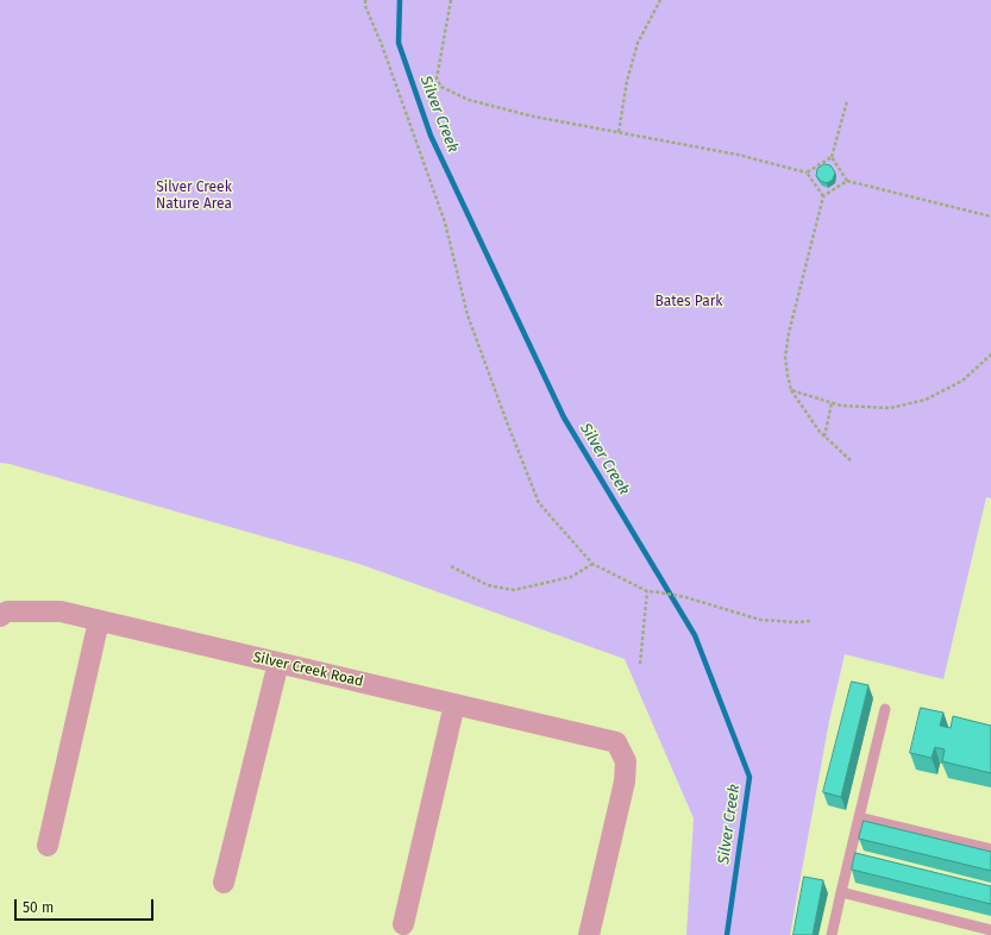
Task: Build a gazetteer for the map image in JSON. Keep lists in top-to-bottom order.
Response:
{
  "streets": {
    "street": ["Silver Creek Road"]
  },
  "water": ["Silver Creek"],
  "parks": ["Silver Creek Nature Area", "Bates Park"],
  "scale_bar": "50 m"
}
